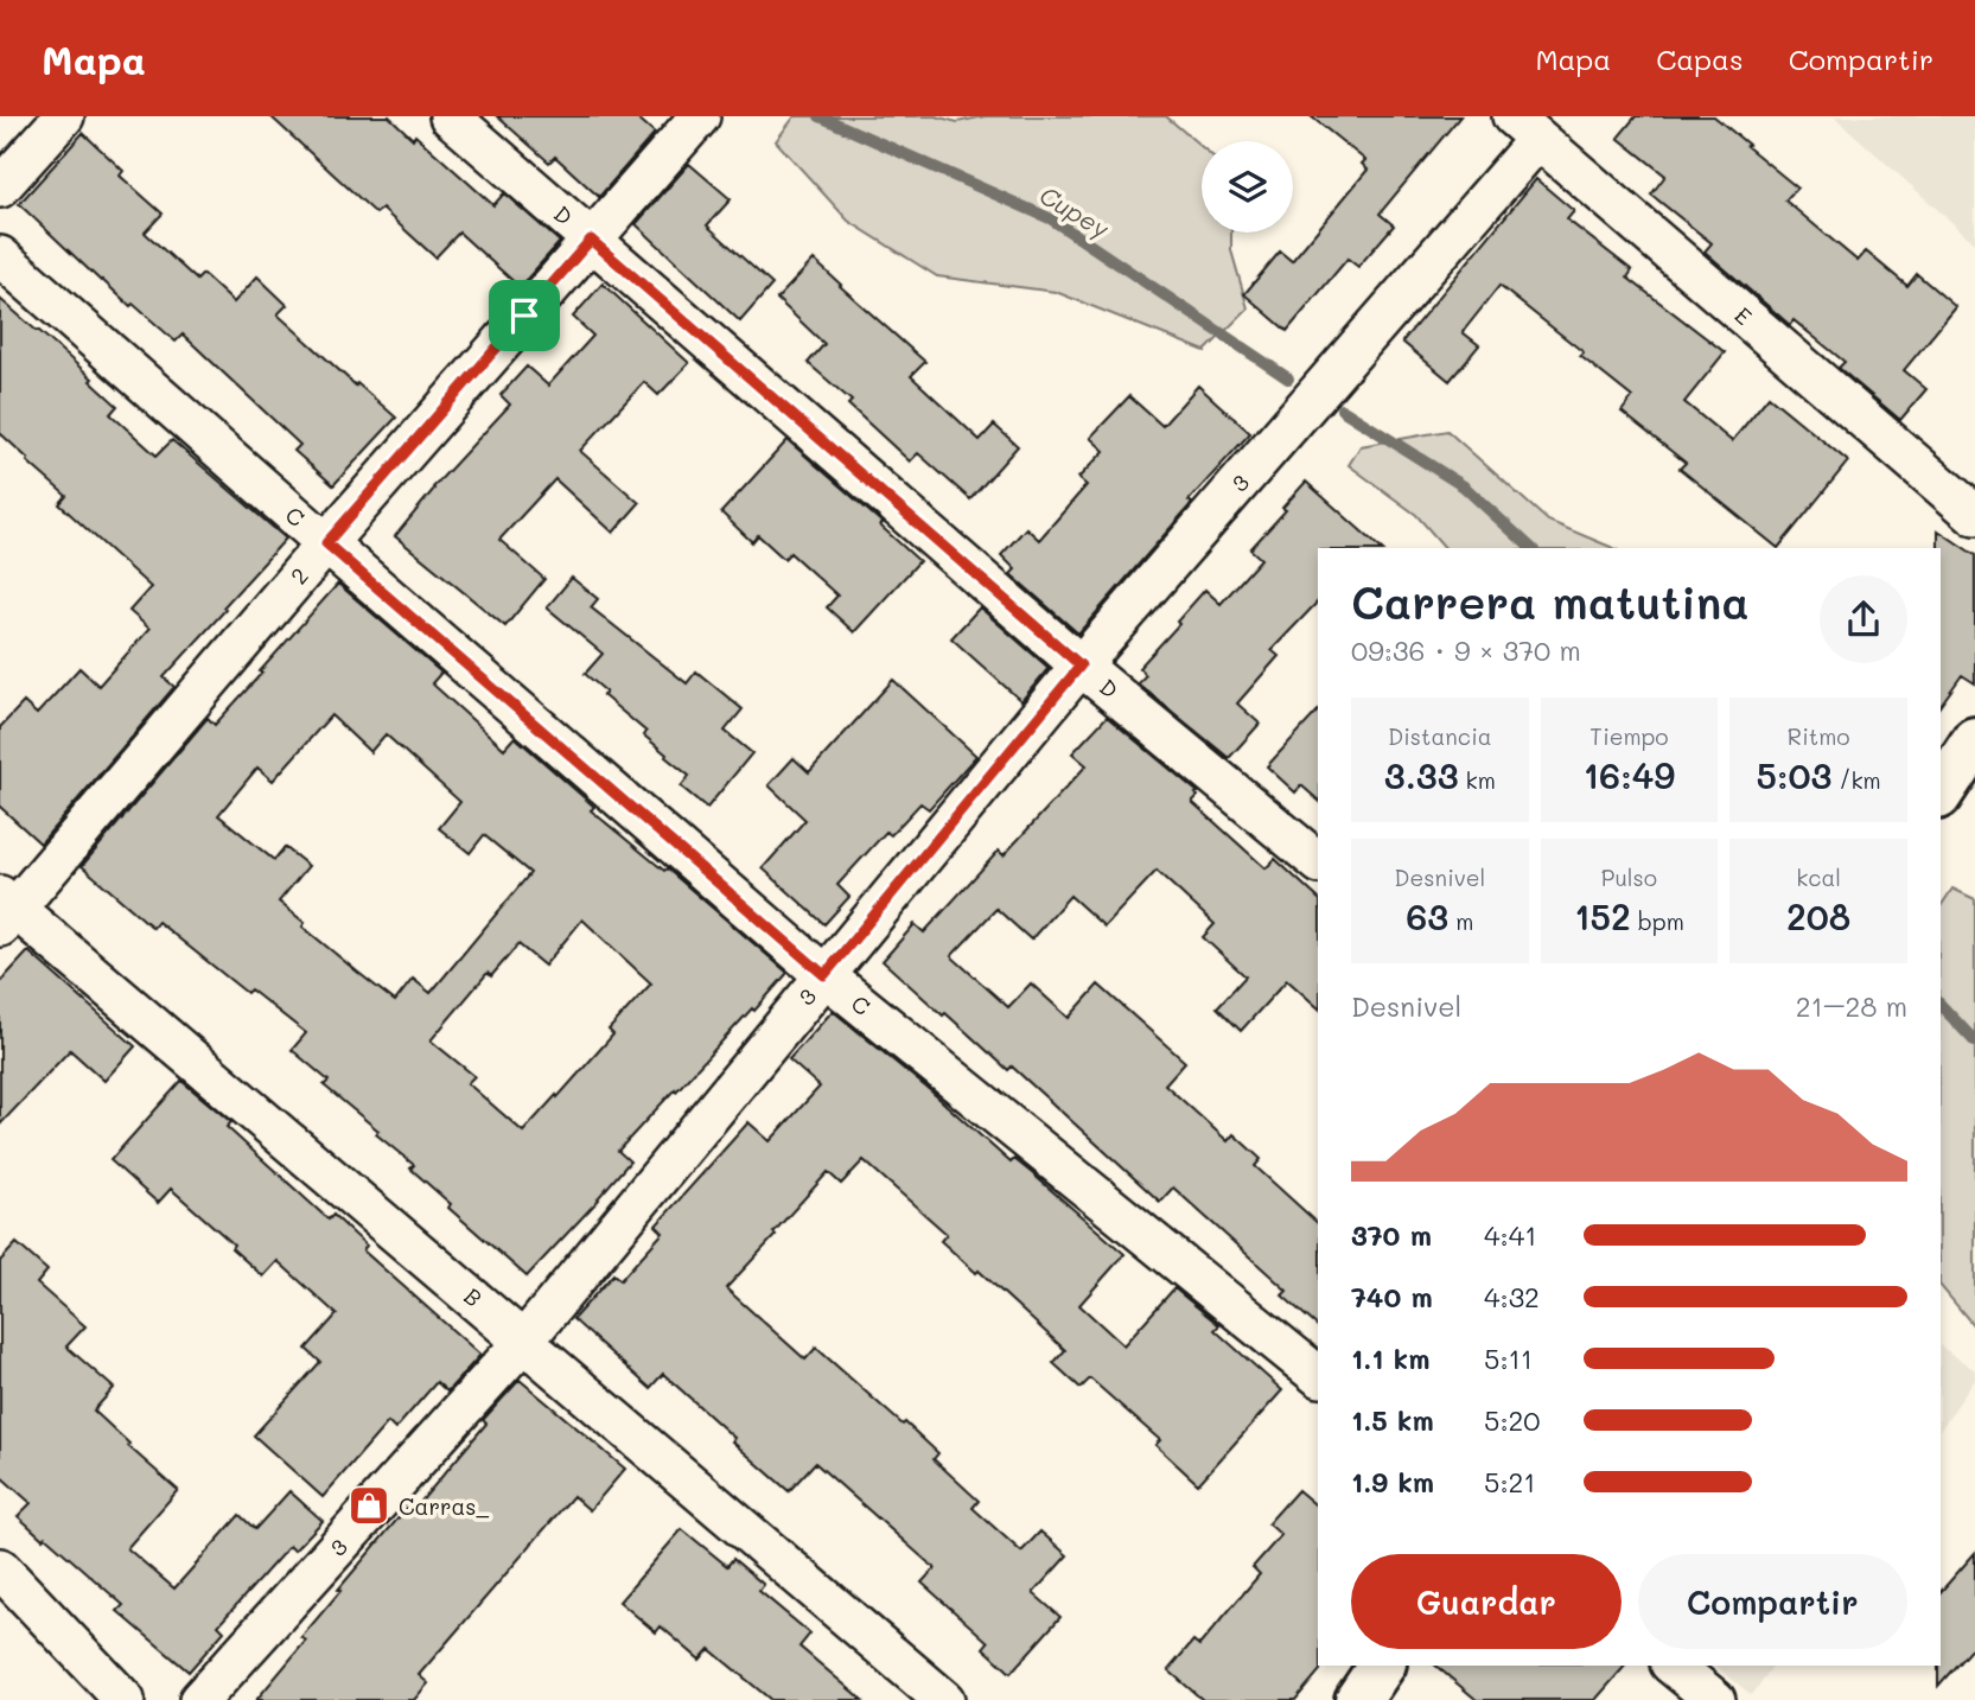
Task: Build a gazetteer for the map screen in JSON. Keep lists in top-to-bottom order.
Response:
{
  "streets": {
    "street": [
      "D",
      "E",
      "3",
      "C",
      "2",
      "B"
    ]
  },
  "crossings": [
    ["D", "3"],
    ["D", "2"],
    ["E", "3"],
    ["3", "C"],
    ["3", "B"],
    ["C", "2"],
    ["2", "B"]
  ],
  "water": ["Cupey"],
  "places": {
    "shop": ["Carras_"]
  },
  "page": {
    "header": "Mapa",
    "nav": ["Mapa", "Capas", "Compartir"],
    "heading": ["Carrera matutina", "09:36 · 9 × 370 m"],
    "stats": [
      ["Distancia", "3.33 km"],
      ["Tiempo", "16:49"],
      ["Ritmo", "5:03 /km"],
      ["Desnivel", "63 m"],
      ["Pulso", "152 bpm"],
      ["kcal", "208"]
    ],
    "chart": ["Desnivel", "21–28 m"],
    "list": [
      {
        "name": "370 m",
        "note": "4:41"
      },
      {
        "name": "740 m",
        "note": "4:32"
      },
      {
        "name": "1.1 km",
        "note": "5:11"
      },
      {
        "name": "1.5 km",
        "note": "5:20"
      },
      {
        "name": "1.9 km",
        "note": "5:21"
      }
    ],
    "buttons": ["Guardar", "Compartir"]
  }
}
